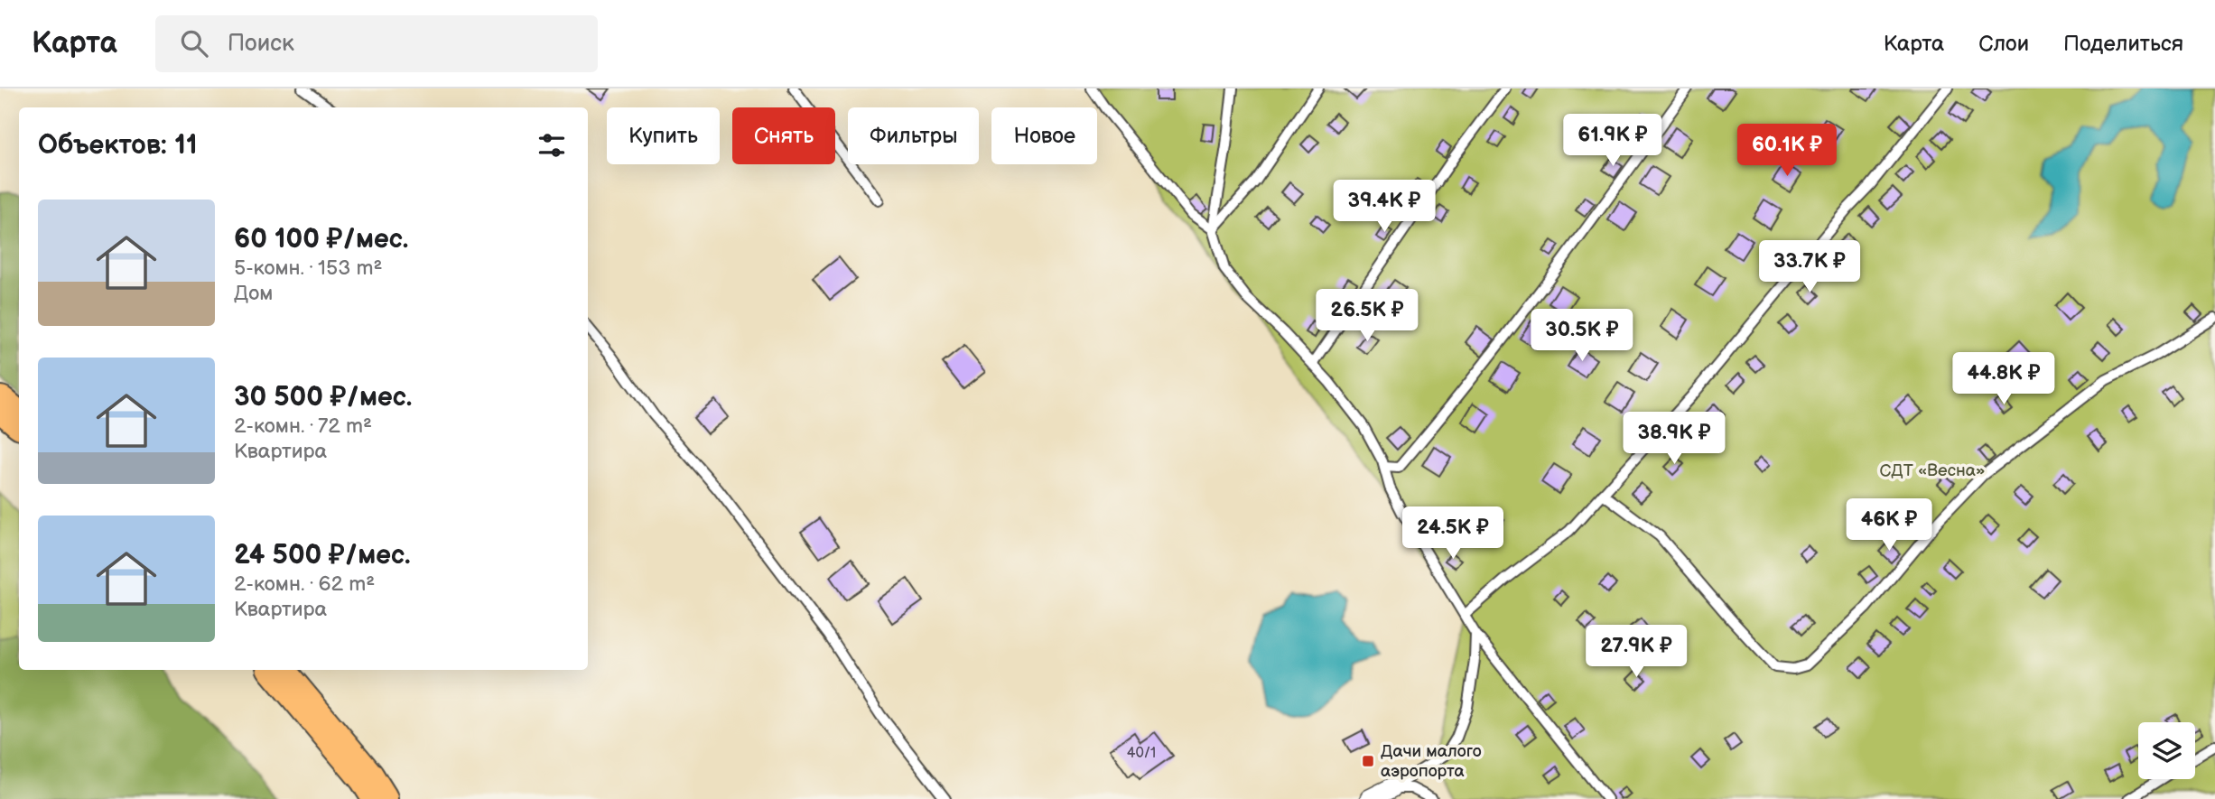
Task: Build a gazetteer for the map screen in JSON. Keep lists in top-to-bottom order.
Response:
{
  "parks": ["СДТ «Весна»"],
  "places": {
    "transit": ["Дачи малого аэропорта"]
  },
  "house_numbers": ["40/1"],
  "page": {
    "header": "Карта",
    "search": "Поиск",
    "nav": ["Карта", "Слои", "Поделиться"],
    "chip": [
      "Купить",
      "Снять",
      "Фильтры",
      "Новое"
    ],
    "heading": "Объектов: 11",
    "price": [
      "61.9K ₽",
      "60.1K ₽",
      "39.4K ₽",
      "33.7K ₽",
      "26.5K ₽",
      "30.5K ₽",
      "44.8K ₽",
      "38.9K ₽",
      "46K ₽",
      "24.5K ₽",
      "27.9K ₽"
    ],
    "list": [
      {
        "name": "60 100 ₽/мес.",
        "note": "5-комн. · 153 m² · Дом"
      },
      {
        "name": "30 500 ₽/мес.",
        "note": "2-комн. · 72 m² · Квартира"
      },
      {
        "name": "24 500 ₽/мес.",
        "note": "2-комн. · 62 m² · Квартира"
      }
    ]
  }
}
